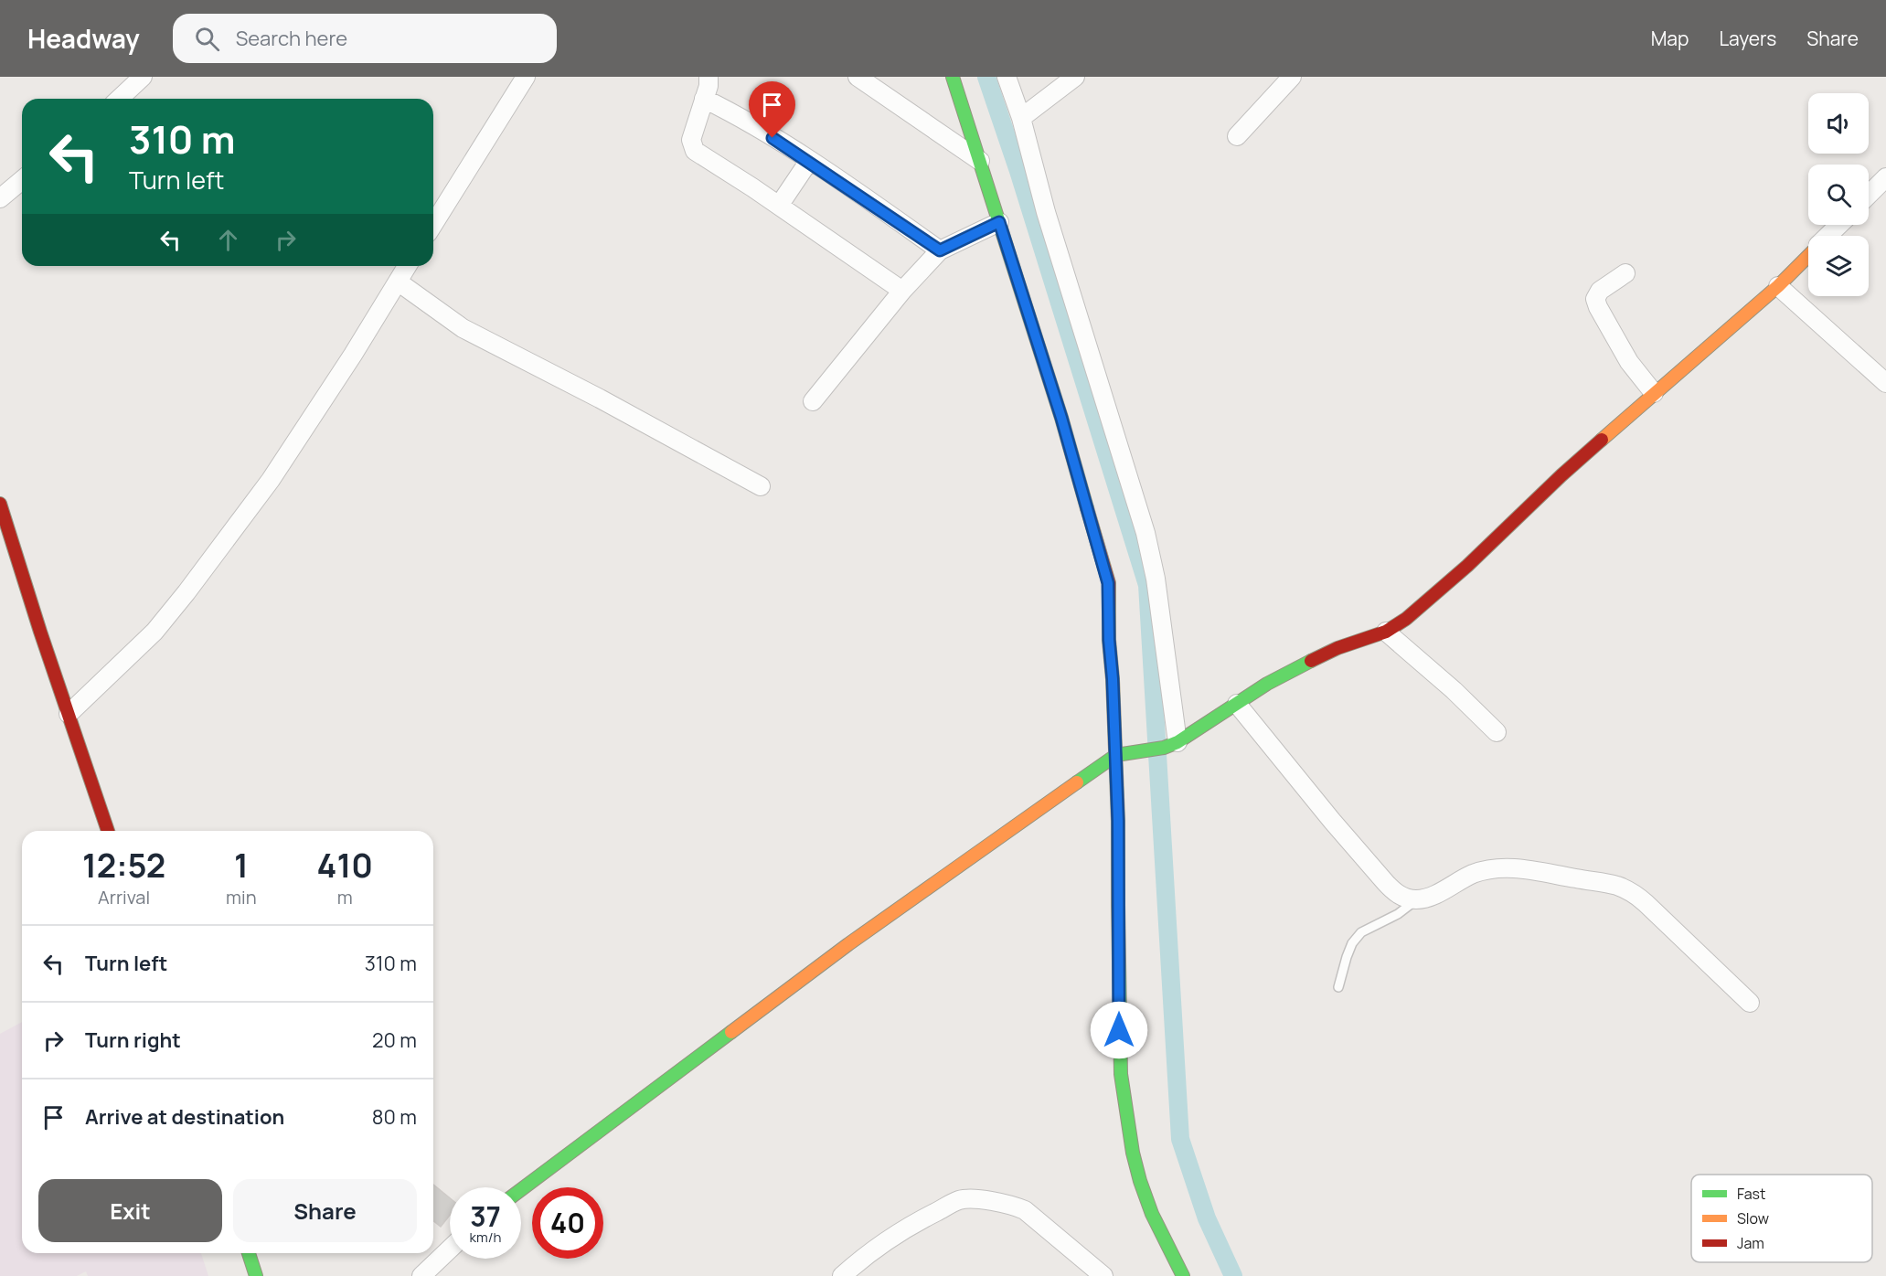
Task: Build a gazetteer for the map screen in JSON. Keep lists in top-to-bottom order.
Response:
{
  "legend": ["Fast", "Slow", "Jam"],
  "page": {
    "header": "Headway",
    "search": "Search here",
    "nav": ["Map", "Layers", "Share"],
    "turn": ["310 m", "Turn left"],
    "eta": [
      "12:52",
      "Arrival",
      "1",
      "min",
      "410",
      "m"
    ],
    "list": [
      {
        "name": "Turn left",
        "value": "310 m"
      },
      {
        "name": "Turn right",
        "value": "20 m"
      },
      {
        "name": "Arrive at destination",
        "value": "80 m"
      }
    ],
    "buttons": ["Exit", "Share"],
    "speed": "37 km/h",
    "limit": "40"
  }
}
